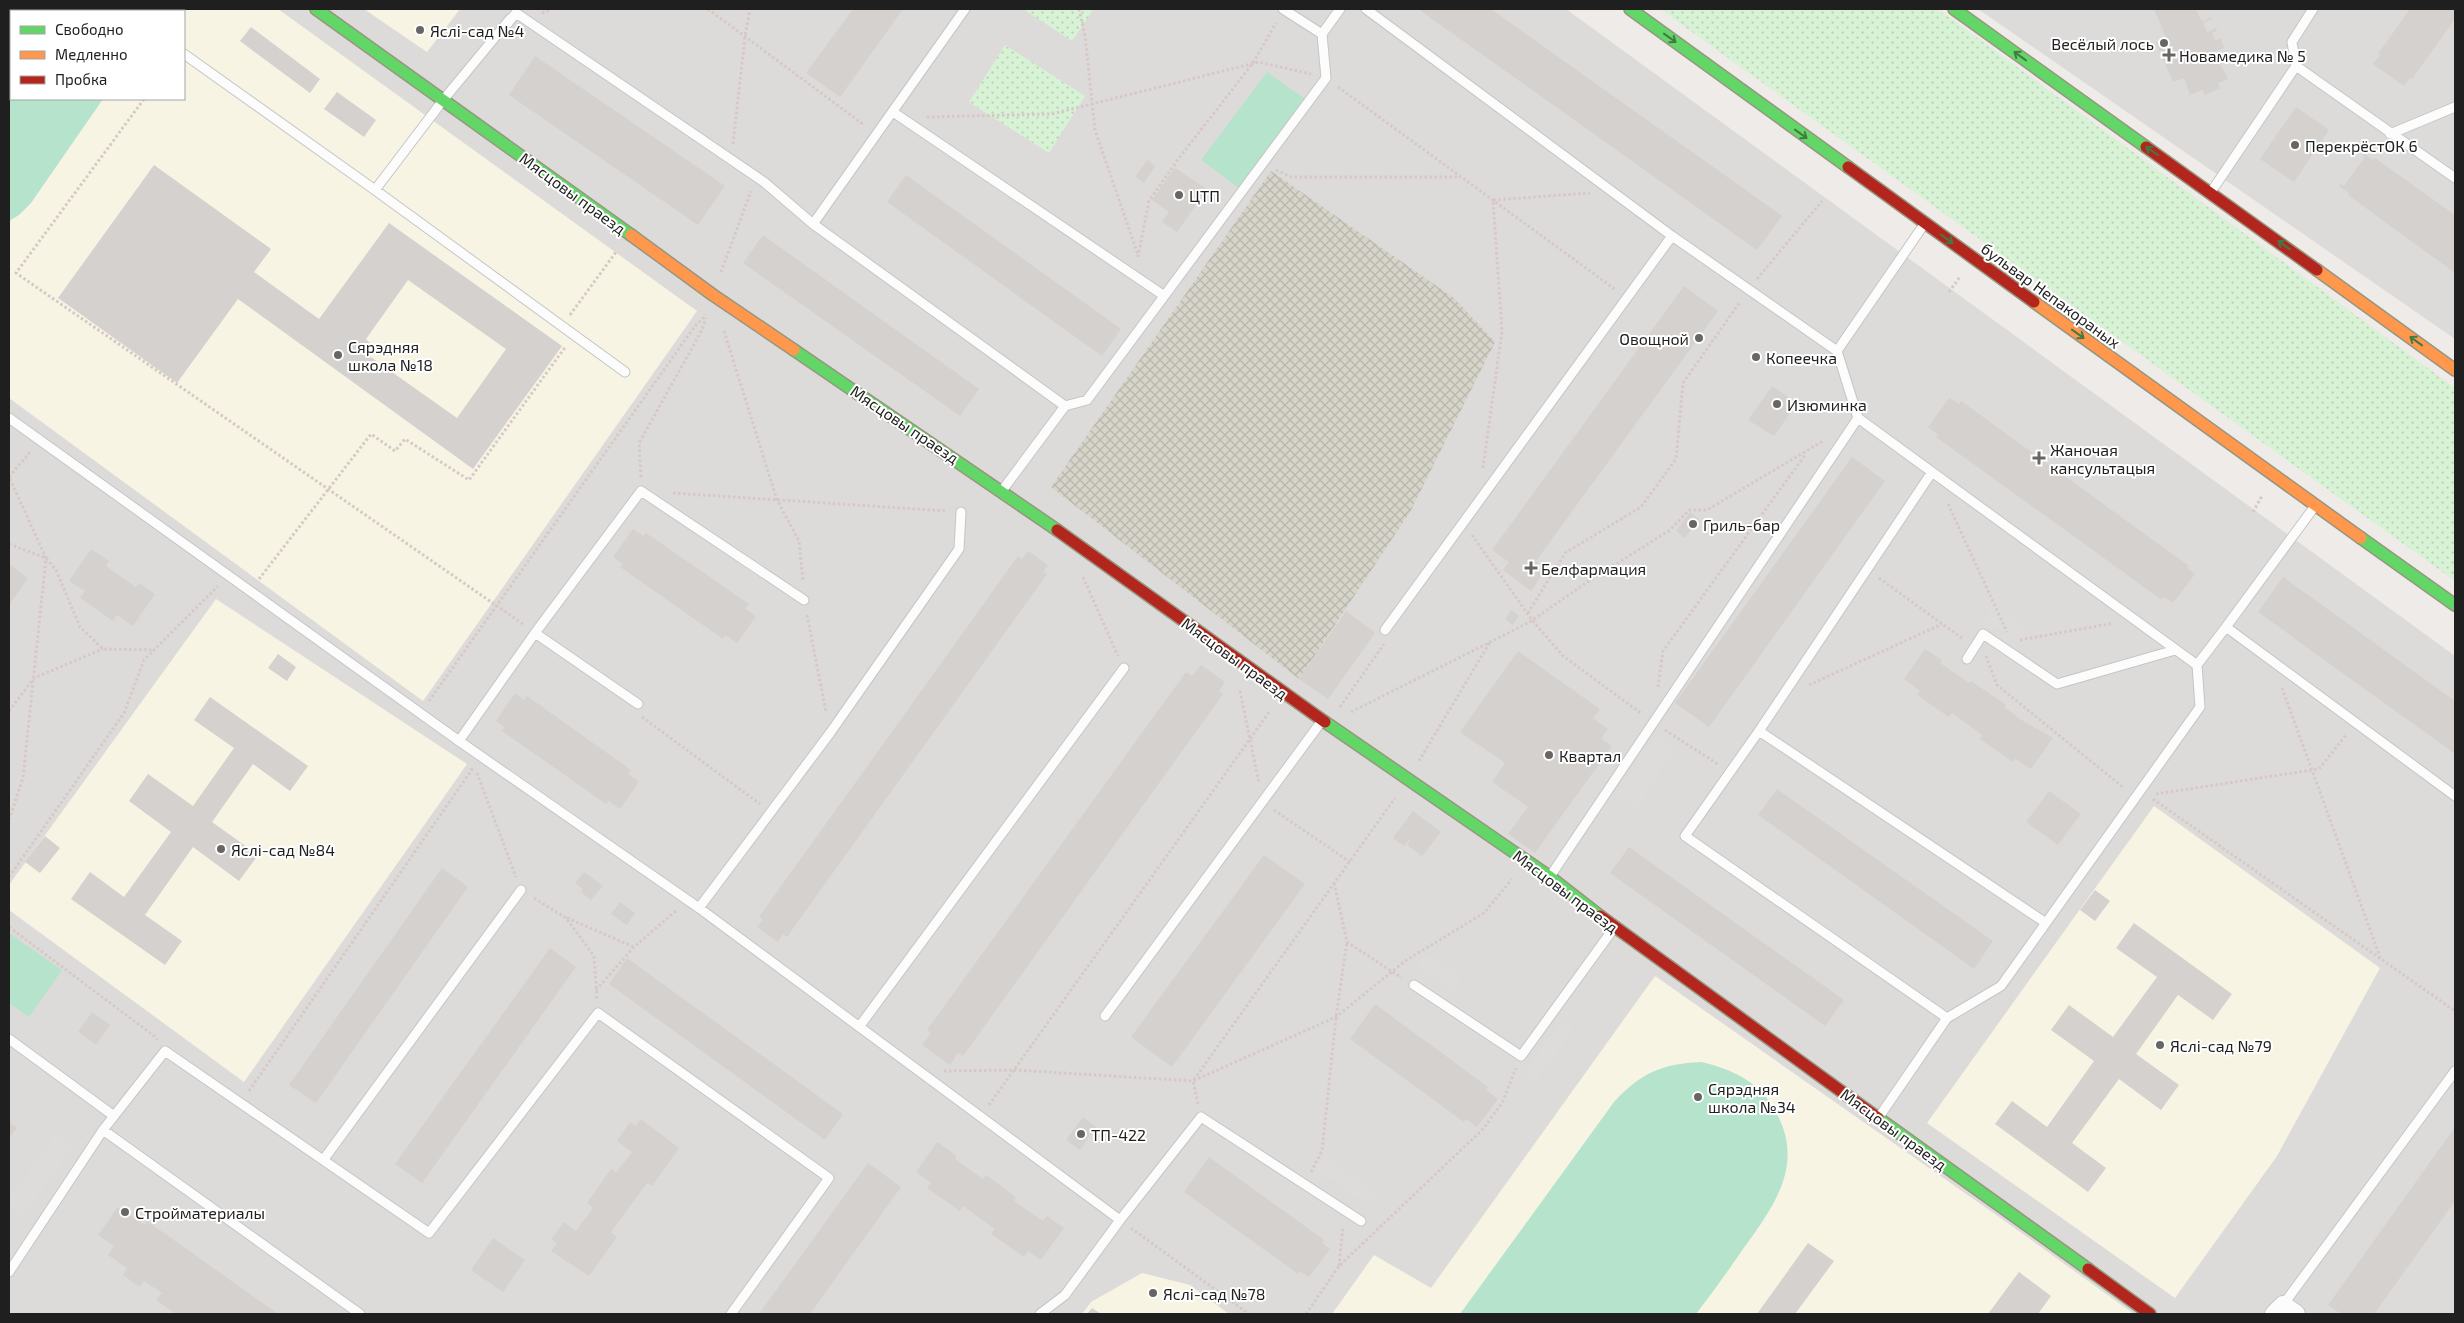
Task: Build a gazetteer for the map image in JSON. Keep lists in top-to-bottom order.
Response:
{
  "streets": {
    "street": ["Мясцовы праезд", "бульвар Непакораных"]
  },
  "one_way": ["бульвар Непакораных"],
  "places": {
    "other": [
      "Яслі-сад №4",
      "Весёлый лось",
      "ПерекрёстОК 6",
      "ЦТП",
      "Овощной",
      "Сярэдняя школа №18",
      "Копеечка",
      "Изюминка",
      "Гриль-бар",
      "Квартал",
      "Яслі-сад №84",
      "Яслі-сад №79",
      "Сярэдняя школа №34",
      "ТП-422",
      "Стройматериалы",
      "Яслі-сад №78"
    ],
    "health": ["Новамедика № 5", "Жаночая кансультацыя", "Белфармация"]
  },
  "legend": ["Свободно", "Медленно", "Пробка"]
}
